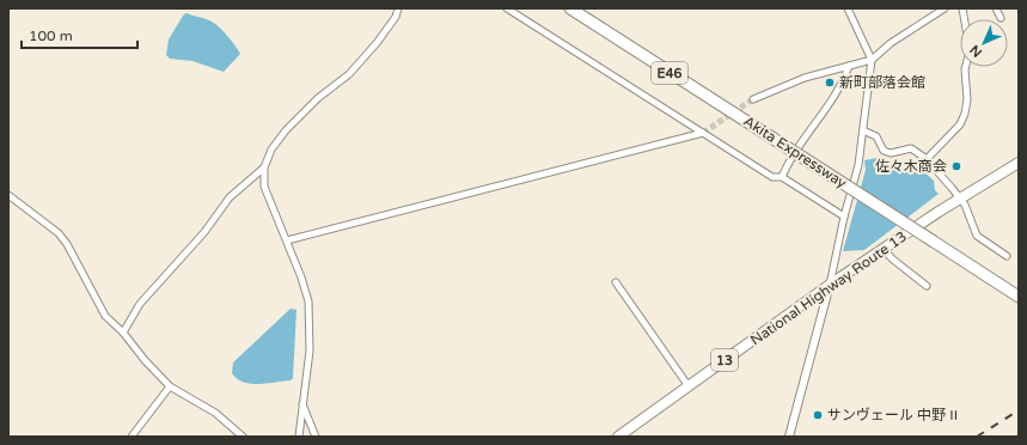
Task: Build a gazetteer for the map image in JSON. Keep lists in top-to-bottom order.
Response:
{
  "streets": {
    "highway": [
      "E46",
      "Akita Expressway",
      "National Highway Route 13",
      "13"
    ]
  },
  "places": ["新町部落会館", "佐々木商会", "サンヴェール 中野 II"],
  "scale_bar": "100 m",
  "north": "bottom left"
}
